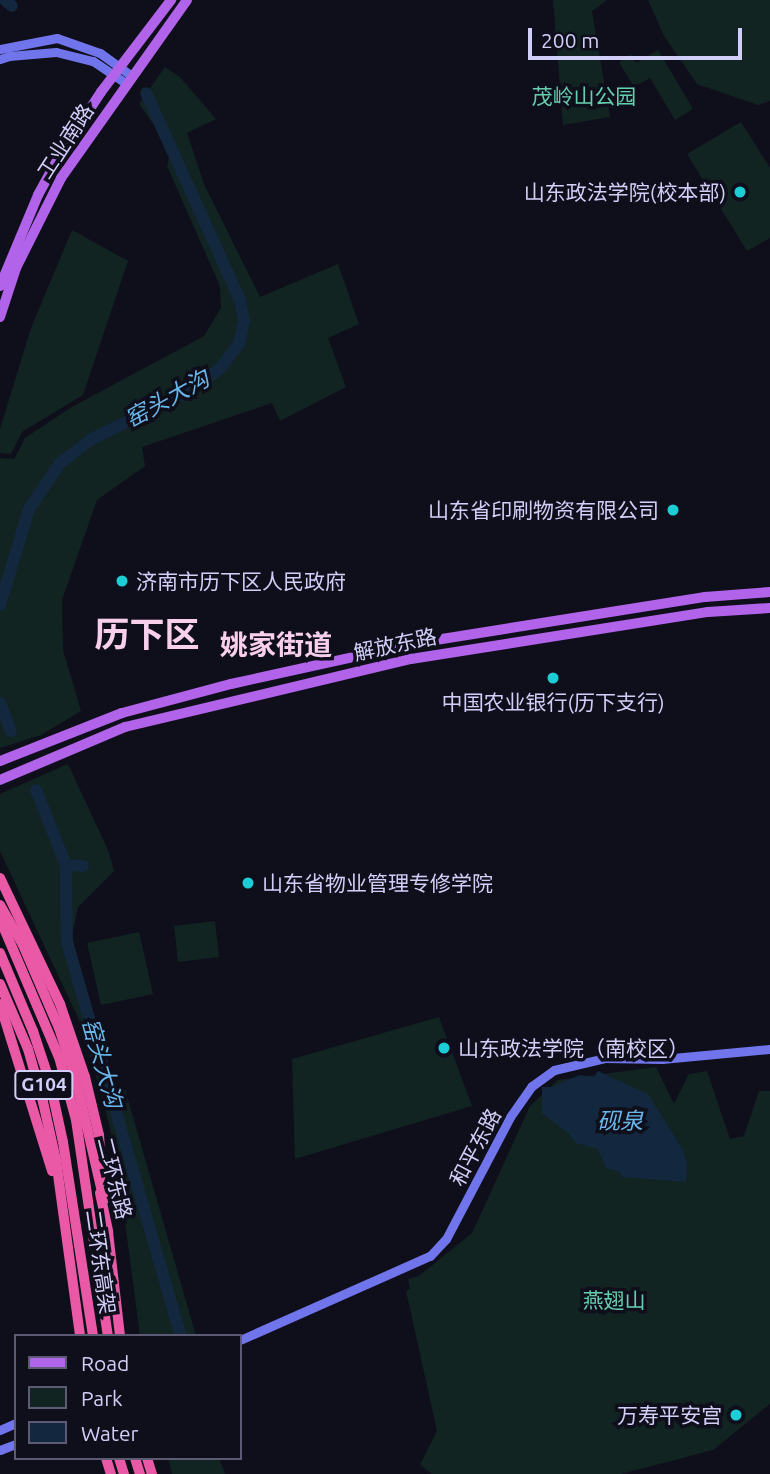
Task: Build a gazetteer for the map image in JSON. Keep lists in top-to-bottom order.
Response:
{
  "streets": {
    "highway": ["G104", "二环东路", "二环东高架"],
    "main road": ["工业南路", "解放东路", "和平东路"]
  },
  "districts": ["历下区", "姚家街道"],
  "water": ["窑头大沟", "砚泉"],
  "parks": ["茂岭山公园", "燕翅山"],
  "places": [
    "山东政法学院(校本部)",
    "山东省印刷物资有限公司",
    "济南市历下区人民政府",
    "中国农业银行(历下支行)",
    "山东省物业管理专修学院",
    "山东政法学院（南校区）",
    "万寿平安宫"
  ],
  "legend": ["Road", "Park", "Water"],
  "scale_bar": "200 m"
}
